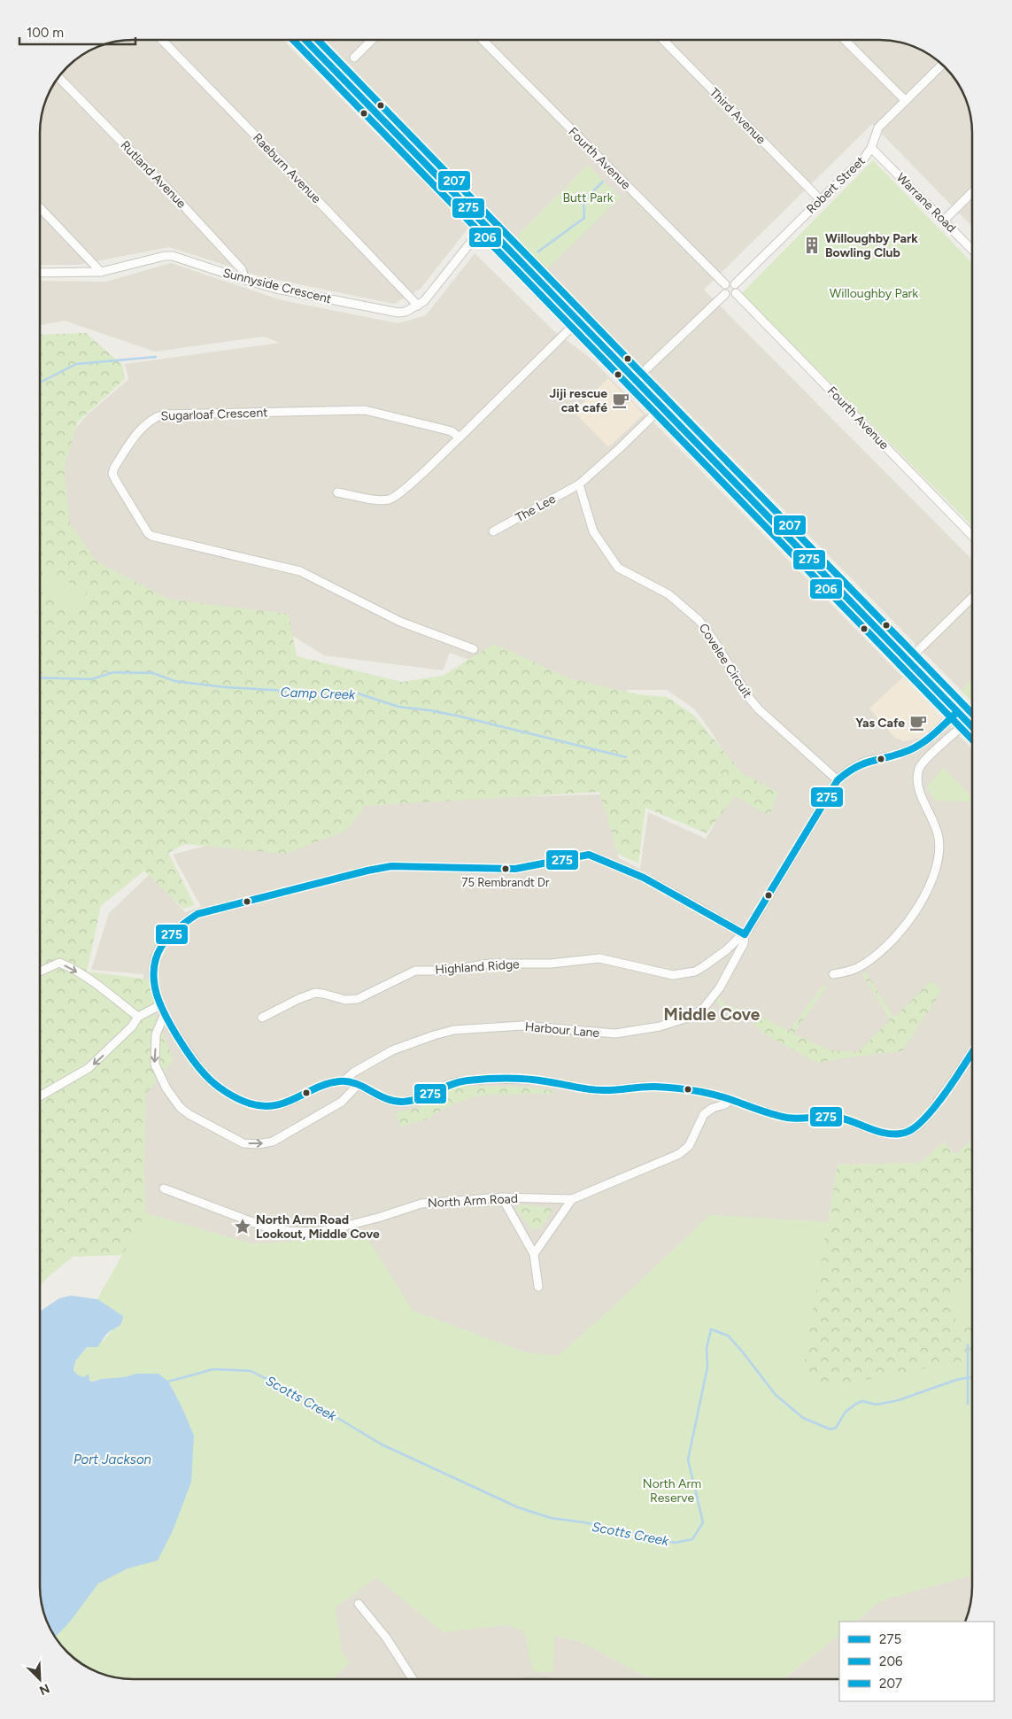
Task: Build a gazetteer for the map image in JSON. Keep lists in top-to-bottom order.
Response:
{
  "streets": {
    "street": [
      "Third Avenue",
      "Fourth Avenue",
      "Raeburn Avenue",
      "Rutland Avenue",
      "Robert Street",
      "Warrane Road",
      "Sunnyside Crescent",
      "Sugarloaf Crescent",
      "The Lee",
      "Covelee Circuit",
      "Highland Ridge",
      "Harbour Lane",
      "North Arm Road"
    ]
  },
  "crossings": [
    ["Third Avenue", "Robert Street"],
    ["Fourth Avenue", "Robert Street"],
    ["Raeburn Avenue", "Sunnyside Crescent"],
    ["Rutland Avenue", "Sunnyside Crescent"],
    ["Robert Street", "Warrane Road"],
    ["The Lee", "Covelee Circuit"],
    ["Highland Ridge", "Harbour Lane"]
  ],
  "districts": ["Middle Cove"],
  "water": ["Camp Creek", "Scotts Creek", "Port Jackson"],
  "parks": ["Butt Park", "Willoughby Park", "North Arm Reserve"],
  "places": {
    "building": ["Willoughby Park Bowling Club"],
    "cafe": ["Jiji rescue cat café", "Yas Cafe"],
    "other": ["75 Rembrandt Dr"],
    "place": ["North Arm Road Lookout, Middle Cove"]
  },
  "lines": ["transit line 275", "transit line 206", "transit line 207"],
  "legend": ["275", "206", "207"],
  "scale_bar": "100 m",
  "north": "bottom right"
}
